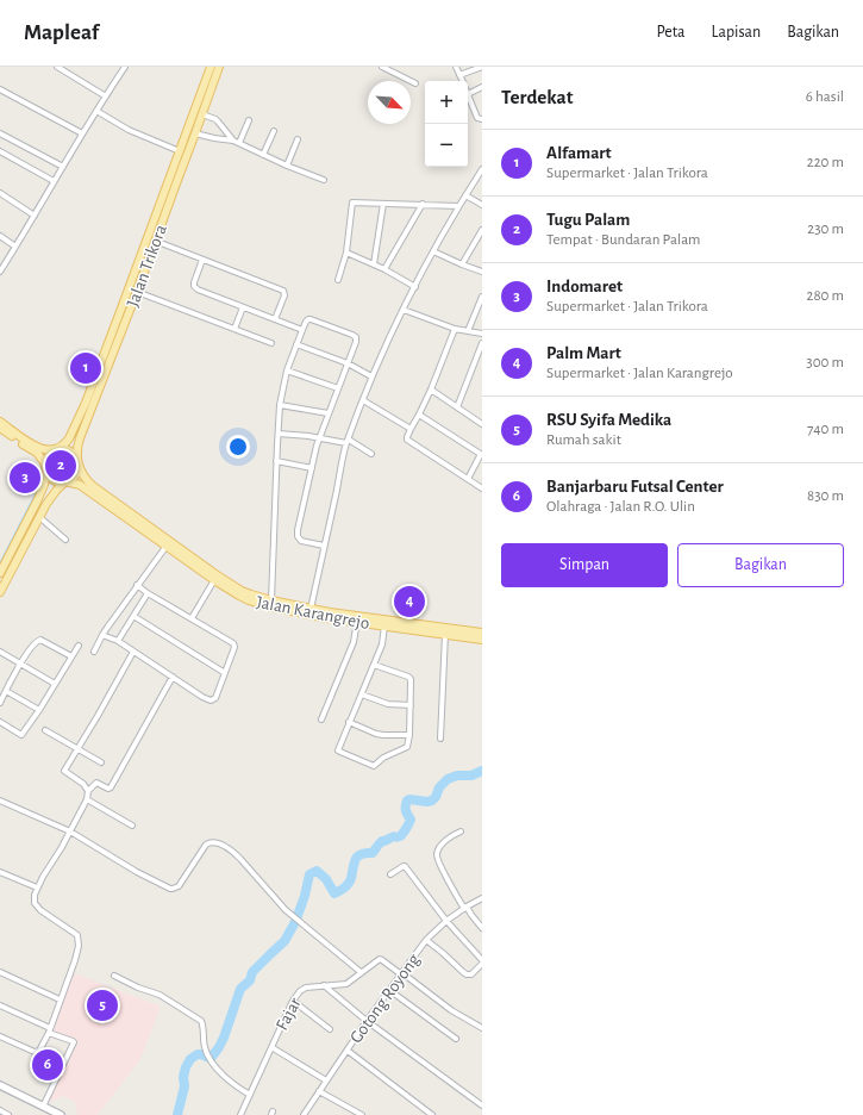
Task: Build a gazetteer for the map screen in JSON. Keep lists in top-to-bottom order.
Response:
{
  "streets": {
    "main road": ["Jalan Trikora", "Jalan Karangrejo"],
    "street": ["Gotong Royong", "Fajar"]
  },
  "crossings": [
    ["Jalan Trikora", "Jalan Karangrejo"],
    ["Gotong Royong", "Fajar"]
  ],
  "north": "bottom right",
  "page": {
    "header": "Mapleaf",
    "nav": ["Peta", "Lapisan", "Bagikan"],
    "heading": ["Terdekat", "6 hasil"],
    "map_buttons": ["+", "−"],
    "list": [
      {
        "mark": "1",
        "name": "Alfamart",
        "note": "Supermarket · Jalan Trikora",
        "value": "220 m"
      },
      {
        "mark": "2",
        "name": "Tugu Palam",
        "note": "Tempat · Bundaran Palam",
        "value": "230 m"
      },
      {
        "mark": "3",
        "name": "Indomaret",
        "note": "Supermarket · Jalan Trikora",
        "value": "280 m"
      },
      {
        "mark": "4",
        "name": "Palm Mart",
        "note": "Supermarket · Jalan Karangrejo",
        "value": "300 m"
      },
      {
        "mark": "5",
        "name": "RSU Syifa Medika",
        "note": "Rumah sakit",
        "value": "740 m"
      },
      {
        "mark": "6",
        "name": "Banjarbaru Futsal Center",
        "note": "Olahraga · Jalan R.O. Ulin",
        "value": "830 m"
      }
    ],
    "pins": [
      "1",
      "2",
      "3",
      "4",
      "5",
      "6"
    ],
    "buttons": ["Simpan", "Bagikan"]
  }
}
